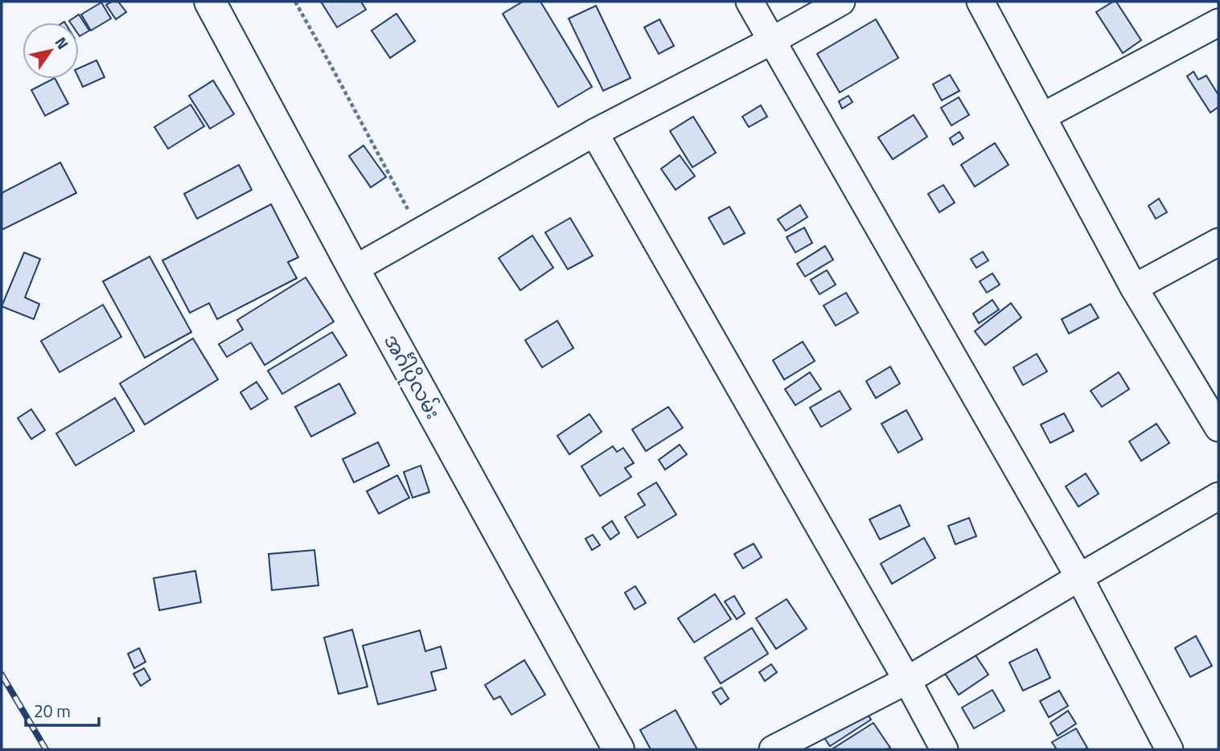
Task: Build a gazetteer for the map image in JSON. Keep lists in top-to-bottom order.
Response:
{
  "streets": {
    "main road": ["အင်္ဂါပိုလမ်း"]
  },
  "scale_bar": "20 m",
  "north": "top right"
}
